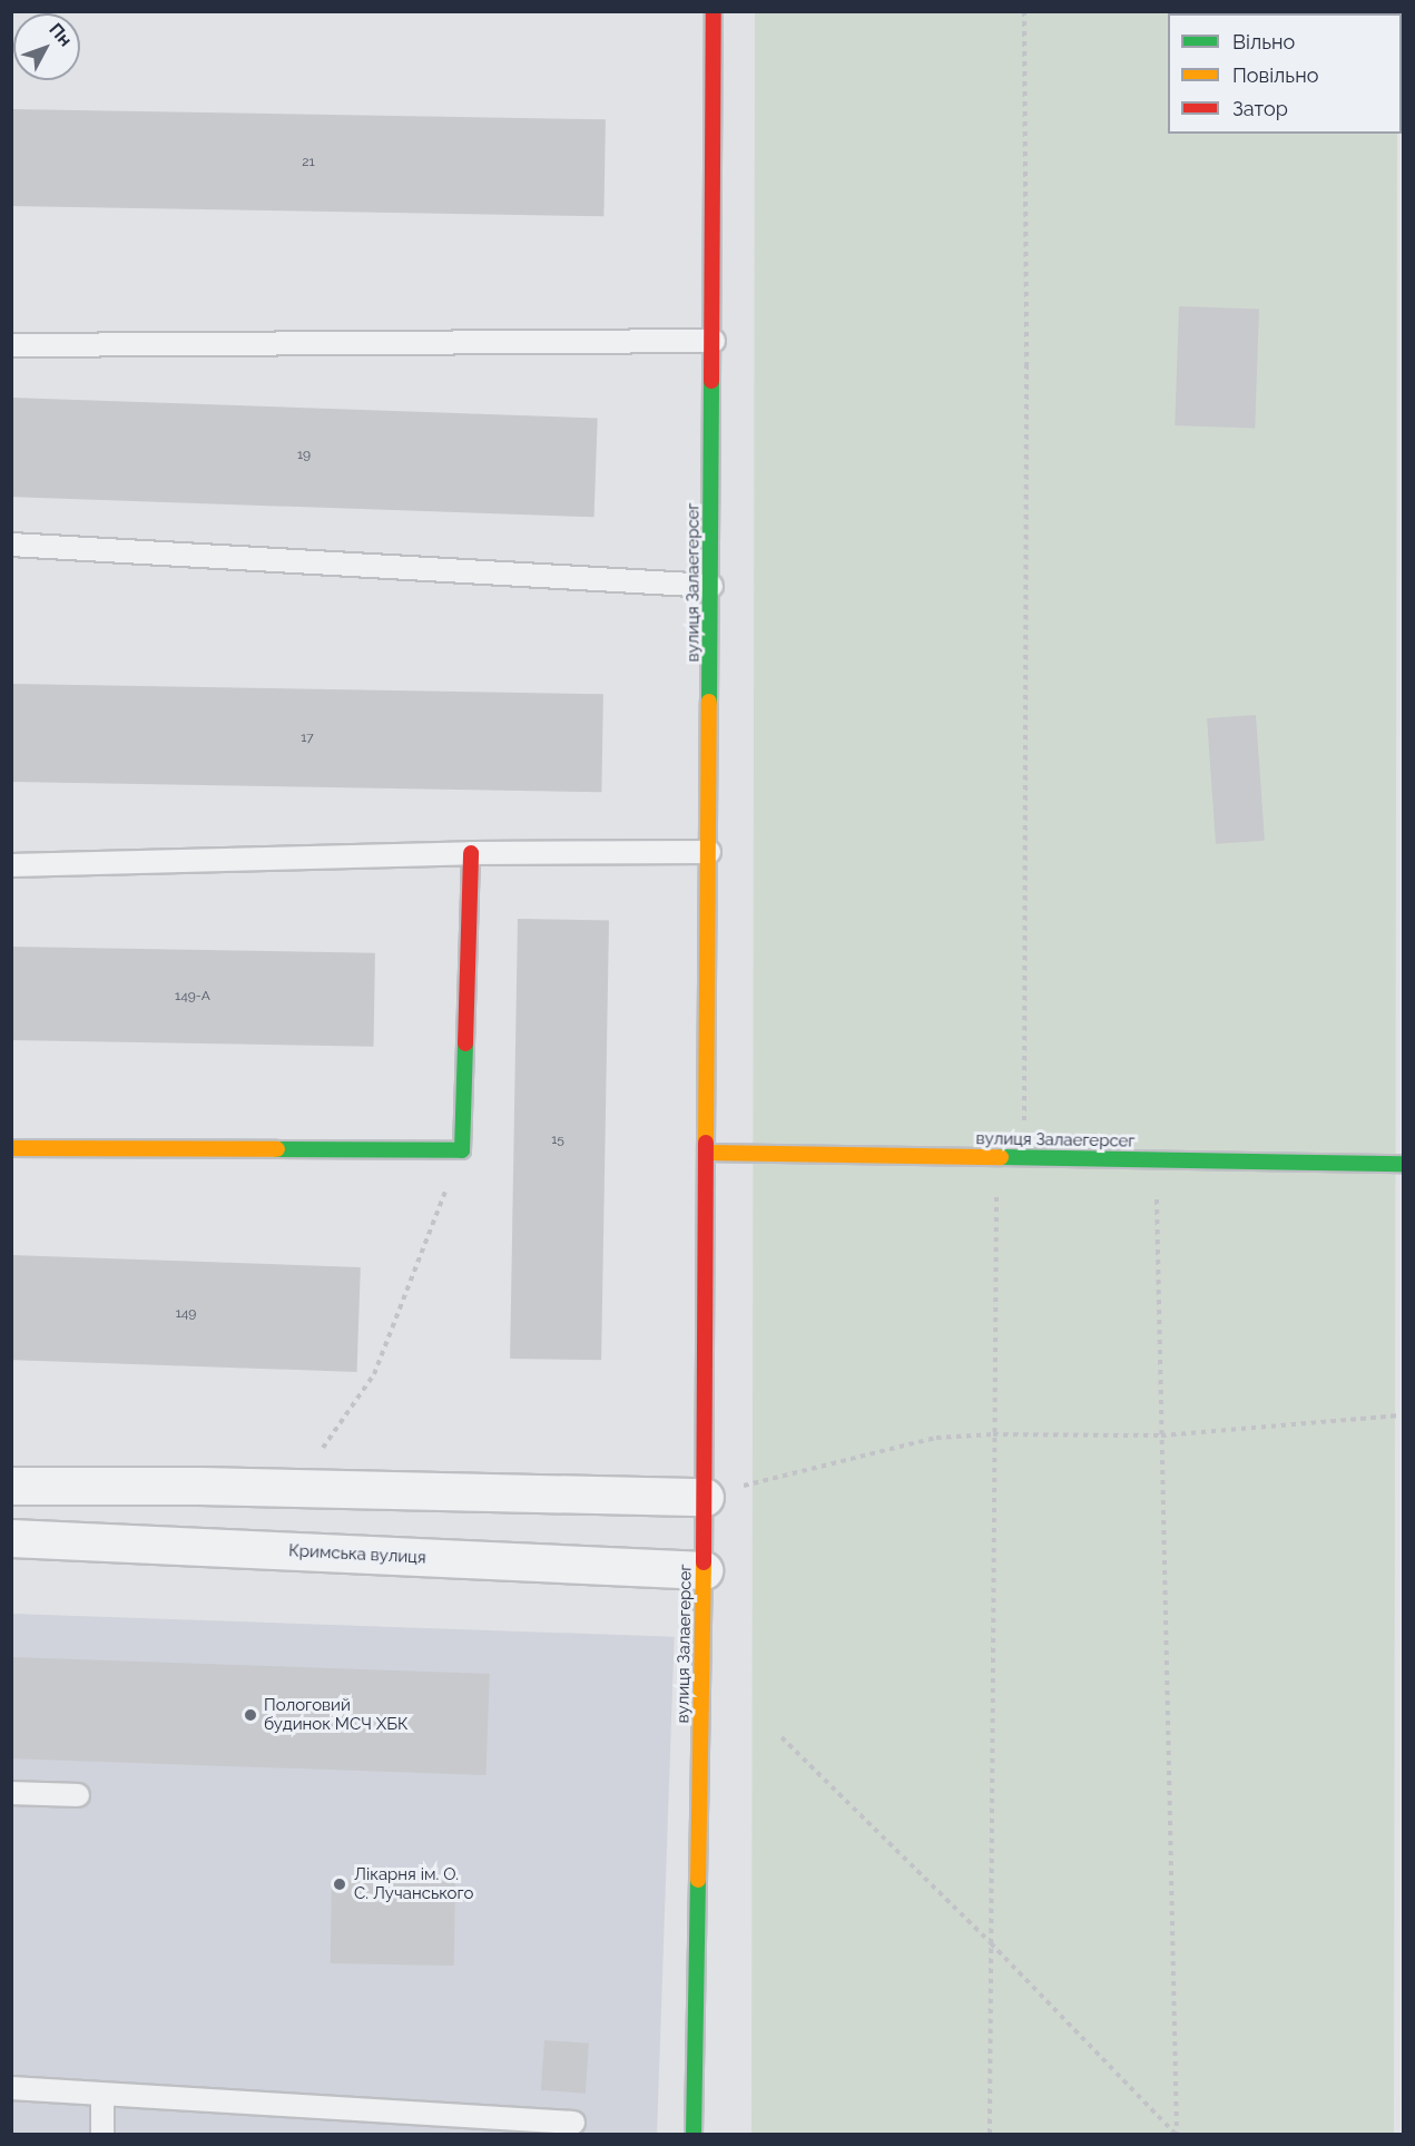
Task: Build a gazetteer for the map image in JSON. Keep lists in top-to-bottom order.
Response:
{
  "streets": {
    "main road": ["вулиця Залаегерсег"],
    "street": ["Кримська вулиця"]
  },
  "crossings": [
    ["вулиця Залаегерсег", "Кримська вулиця"]
  ],
  "places": ["Пологовий будинок МСЧ ХБК", "Лікарня ім. О. С. Лучанського"],
  "house_numbers": [
    "21",
    "19",
    "17",
    "149-А",
    "15",
    "149"
  ],
  "legend": ["Вільно", "Повільно", "Затор"],
  "north": "top right"
}
